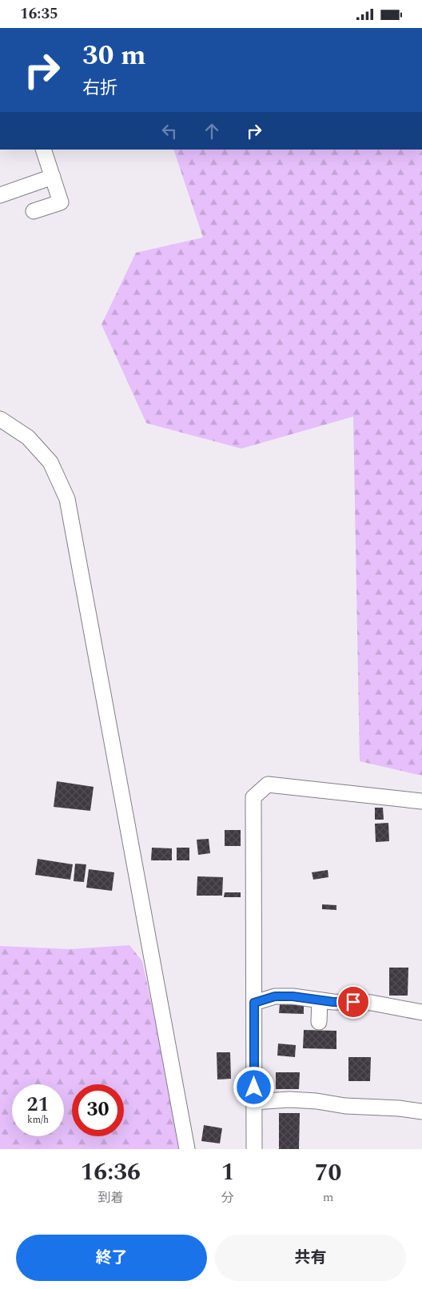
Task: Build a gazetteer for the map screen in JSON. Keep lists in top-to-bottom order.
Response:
{
  "page": {
    "status": "16:35",
    "turn": ["30 m", "右折"],
    "speed": "21 km/h",
    "limit": "30",
    "eta": [
      "16:36",
      "到着",
      "1",
      "分",
      "70",
      "m"
    ],
    "buttons": ["終了", "共有"]
  }
}
